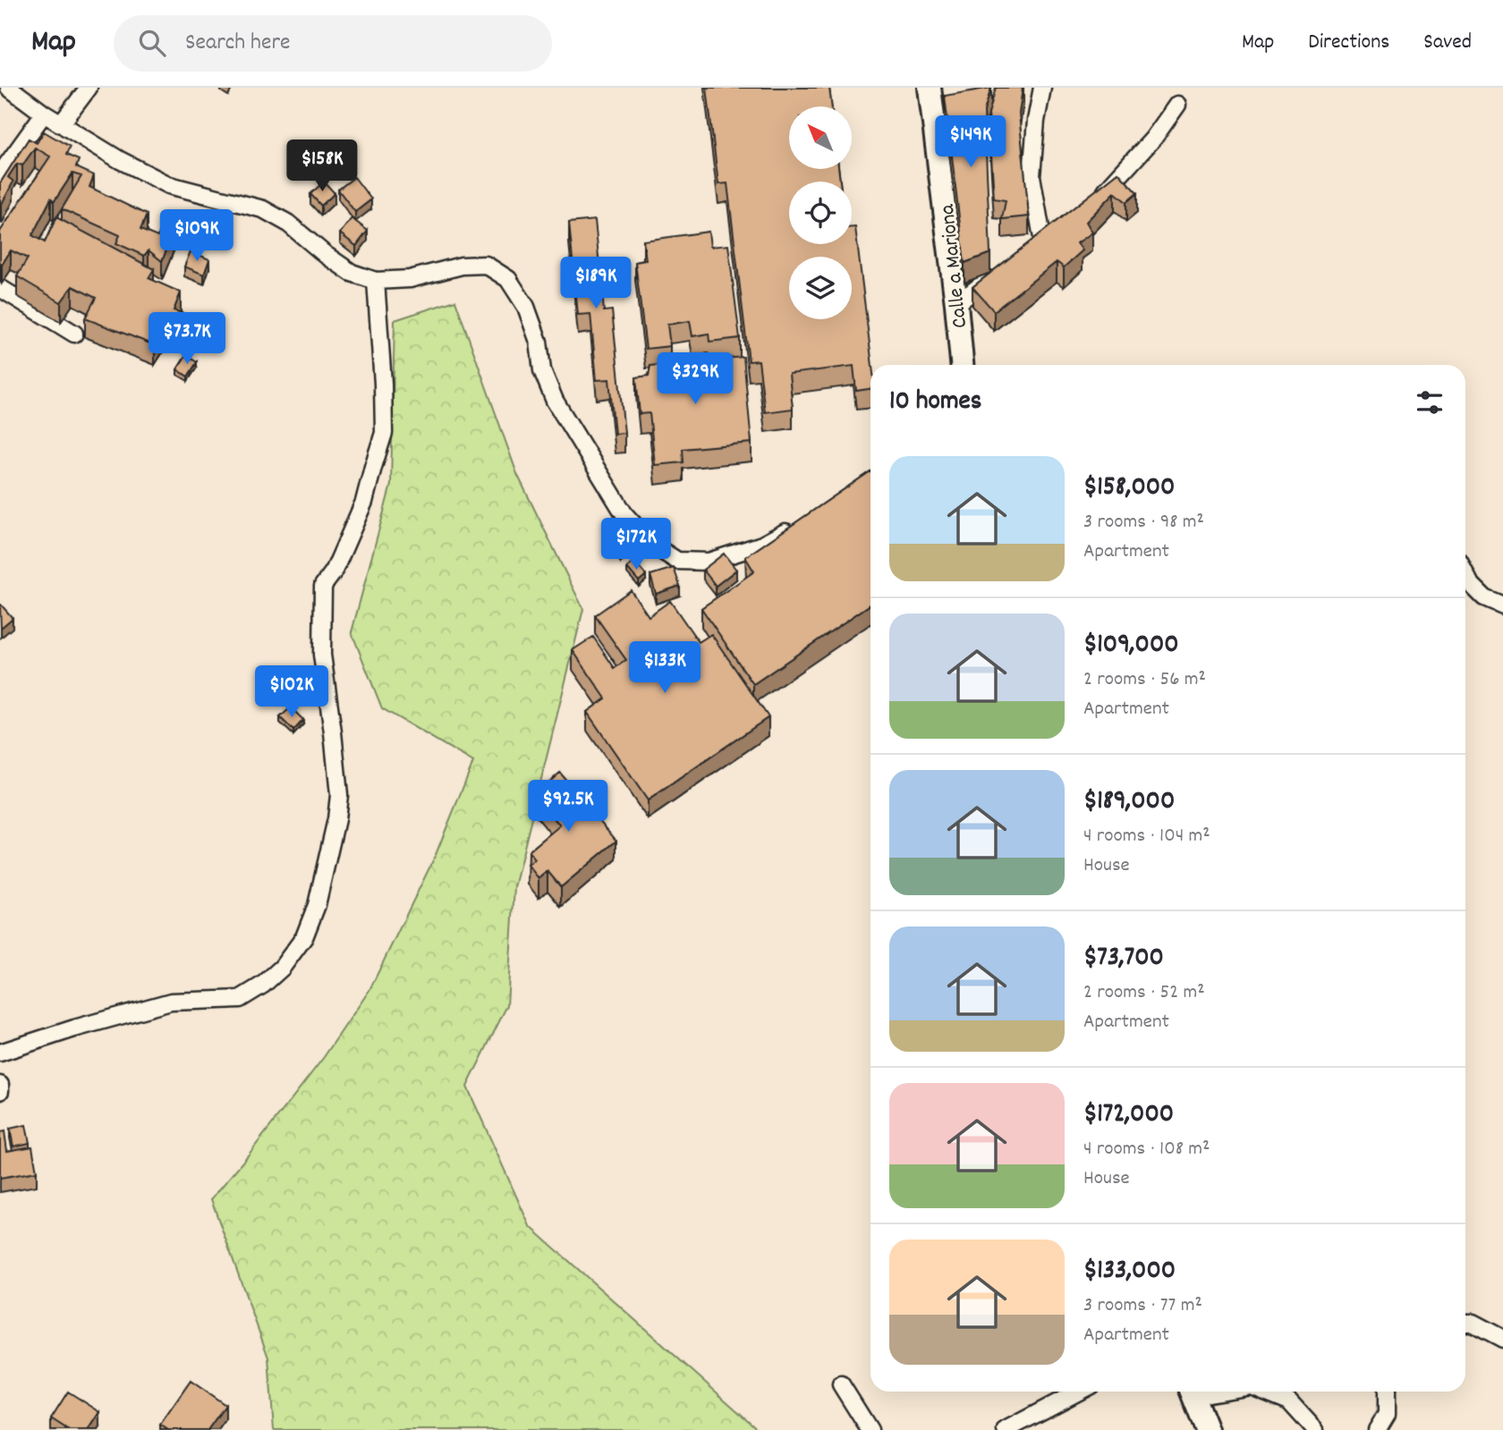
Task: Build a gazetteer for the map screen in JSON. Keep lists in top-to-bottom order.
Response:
{
  "streets": {
    "main road": ["Calle a Mariona"]
  },
  "north": "top left",
  "page": {
    "header": "Map",
    "search": "Search here",
    "nav": ["Map", "Directions", "Saved"],
    "price": [
      "$149K",
      "$158K",
      "$109K",
      "$189K",
      "$73.7K",
      "$329K",
      "$172K",
      "$133K",
      "$102K",
      "$92.5K"
    ],
    "heading": "10 homes",
    "list": [
      {
        "name": "$158,000",
        "note": "3 rooms · 98 m² · Apartment"
      },
      {
        "name": "$109,000",
        "note": "2 rooms · 56 m² · Apartment"
      },
      {
        "name": "$189,000",
        "note": "4 rooms · 104 m² · House"
      },
      {
        "name": "$73,700",
        "note": "2 rooms · 52 m² · Apartment"
      },
      {
        "name": "$172,000",
        "note": "4 rooms · 108 m² · House"
      },
      {
        "name": "$133,000",
        "note": "3 rooms · 77 m² · Apartment"
      }
    ]
  }
}
